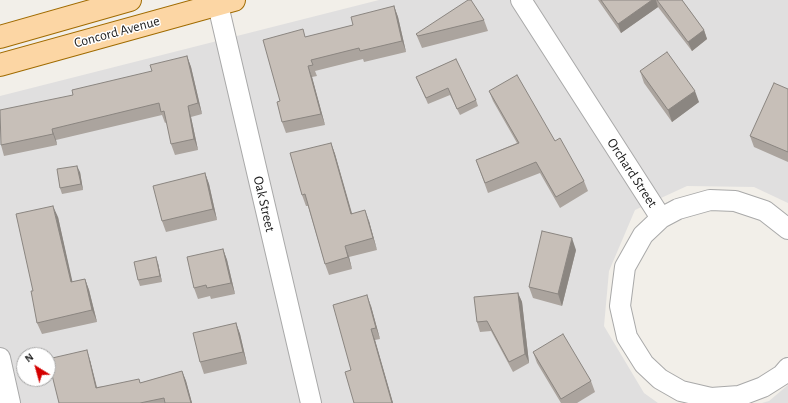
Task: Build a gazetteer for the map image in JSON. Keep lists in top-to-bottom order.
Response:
{
  "streets": {
    "main road": ["Concord Avenue"],
    "street": ["Orchard Street", "Oak Street"]
  },
  "crossings": [
    ["Concord Avenue", "Oak Street"]
  ],
  "north": "top left"
}
